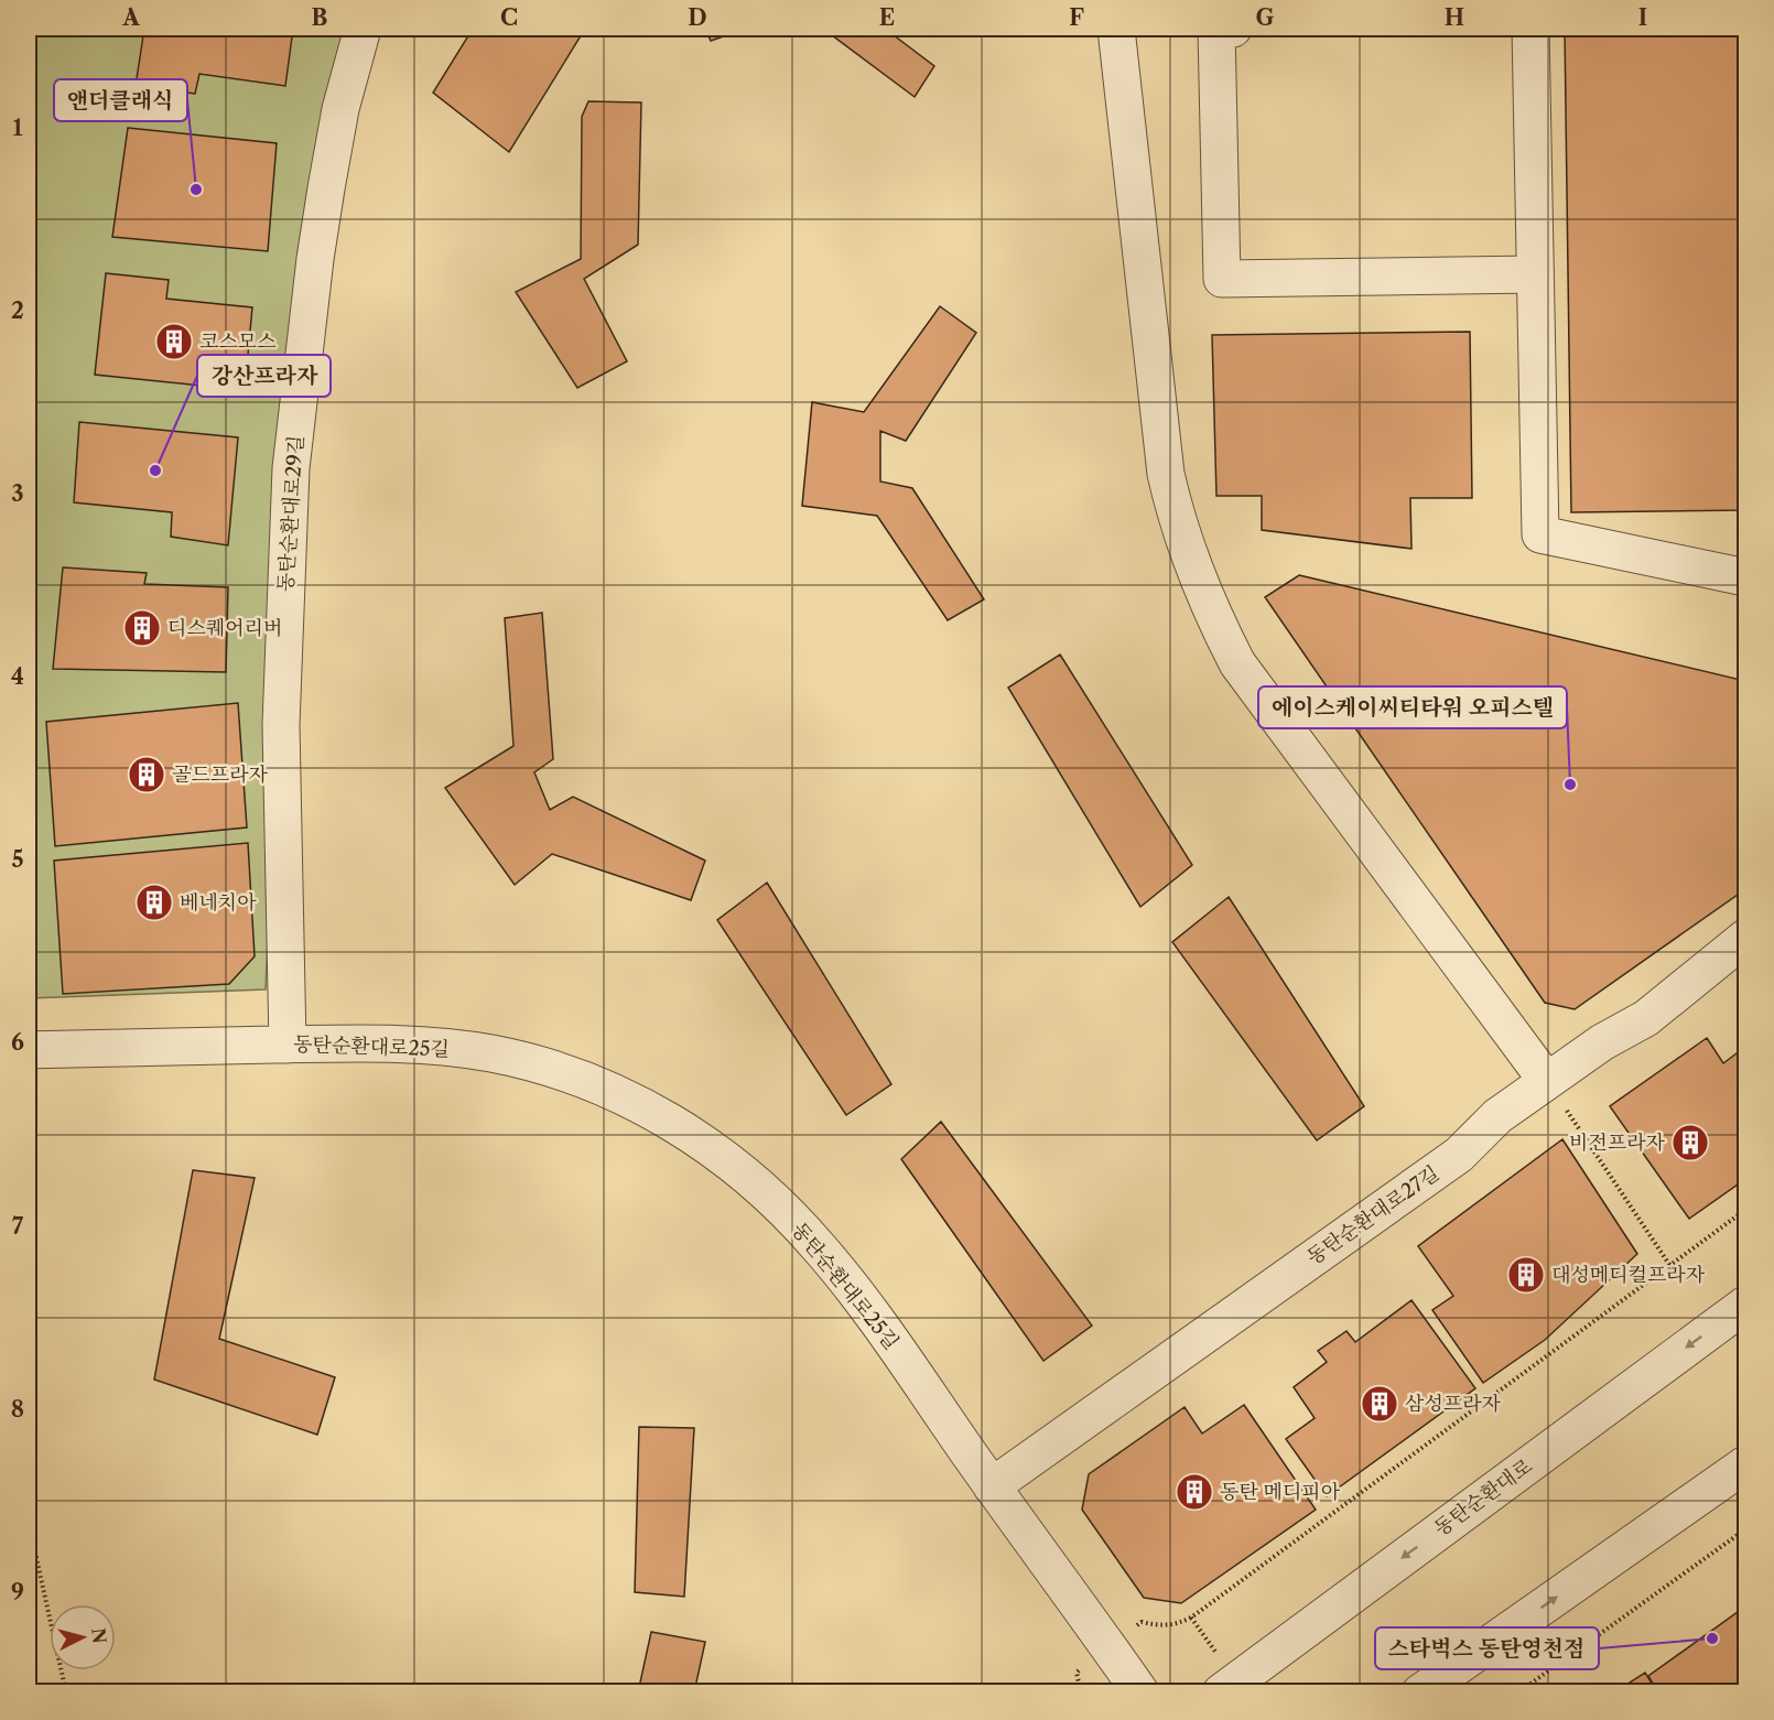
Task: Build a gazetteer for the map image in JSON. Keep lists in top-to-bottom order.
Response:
{
  "streets": {
    "street": [
      "동탄순환대로29길",
      "동탄순환대로25길",
      "동탄순환대로27길",
      "동탄순환대로"
    ]
  },
  "crossings": [
    ["동탄순환대로29길", "동탄순환대로25길"],
    ["동탄순환대로25길", "동탄순환대로27길"]
  ],
  "places": {
    "other": [
      "앤더클래식",
      "강산프라자",
      "에이스케이씨티타워 오피스텔",
      "스타벅스 동탄영천점"
    ],
    "building": [
      "코스모스",
      "디스퀘어리버",
      "골드프라자",
      "베네치아",
      "비전프라자",
      "대성메디컬프라자",
      "삼성프라자",
      "동탄 메디피아"
    ]
  },
  "north": "right",
  "grid": {
    "columns": [
      "A",
      "B",
      "C",
      "D",
      "E",
      "F",
      "G",
      "H",
      "I"
    ],
    "rows": [
      "1",
      "2",
      "3",
      "4",
      "5",
      "6",
      "7",
      "8",
      "9"
    ]
  }
}
